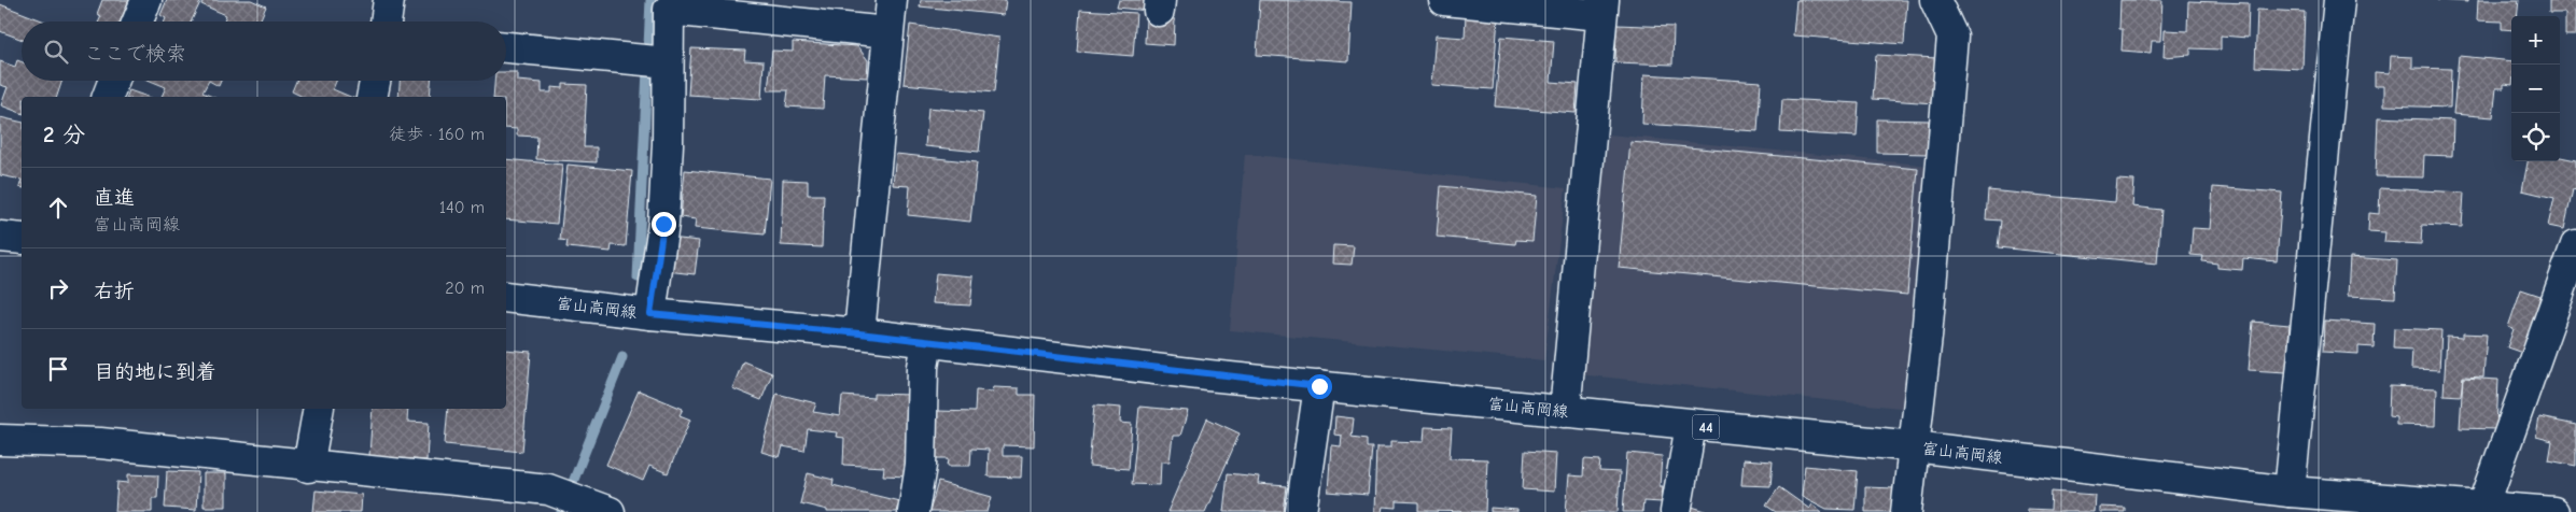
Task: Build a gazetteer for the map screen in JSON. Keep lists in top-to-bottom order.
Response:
{
  "streets": {
    "street": ["富山高岡線", "44"]
  },
  "page": {
    "map_buttons": ["+", "−"],
    "search": "ここで検索",
    "heading": ["2 分", "徒歩 · 160 m"],
    "list": [
      ["直進", "富山高岡線", "140 m"],
      ["右折", "20 m"],
      "目的地に到着"
    ]
  }
}
